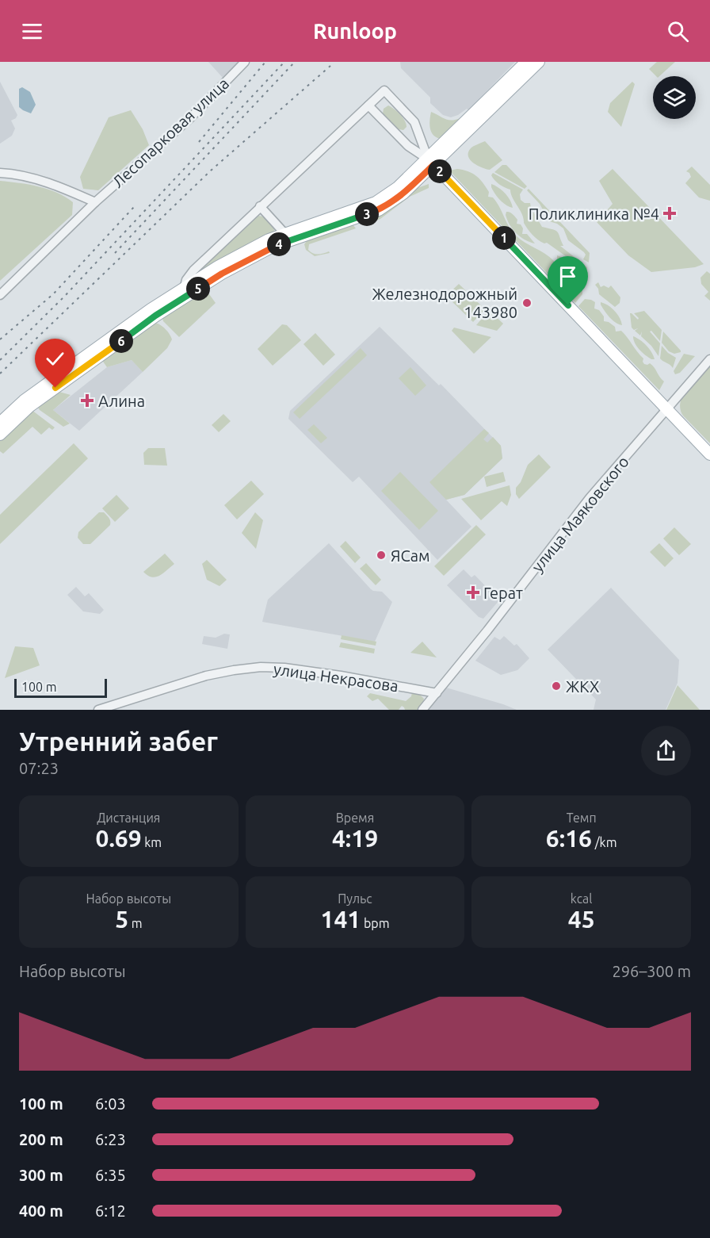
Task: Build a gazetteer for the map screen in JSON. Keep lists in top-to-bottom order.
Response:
{
  "streets": {
    "street": ["Лесопарковая улица", "улица Маяковского", "улица Некрасова"]
  },
  "crossings": [
    ["улица Маяковского", "улица Некрасова"]
  ],
  "places": {
    "health": ["Поликлиника №4", "Алина", "Герат"],
    "other": ["Железнодорожный 143980", "ЯСам", "ЖКХ"]
  },
  "scale_bar": "100 m",
  "page": {
    "header": "Runloop",
    "pins": [
      "2",
      "3",
      "1",
      "4",
      "5",
      "6"
    ],
    "scale": "100 m",
    "heading": ["Утренний забег", "07:23"],
    "stats": [
      ["Дистанция", "0.69 km"],
      ["Время", "4:19"],
      ["Темп", "6:16 /km"],
      ["Набор высоты", "5 m"],
      ["Пульс", "141 bpm"],
      ["kcal", "45"]
    ],
    "chart": ["Набор высоты", "296–300 m"],
    "list": [
      {
        "name": "100 m",
        "note": "6:03"
      },
      {
        "name": "200 m",
        "note": "6:23"
      },
      {
        "name": "300 m",
        "note": "6:35"
      },
      {
        "name": "400 m",
        "note": "6:12"
      }
    ]
  }
}
